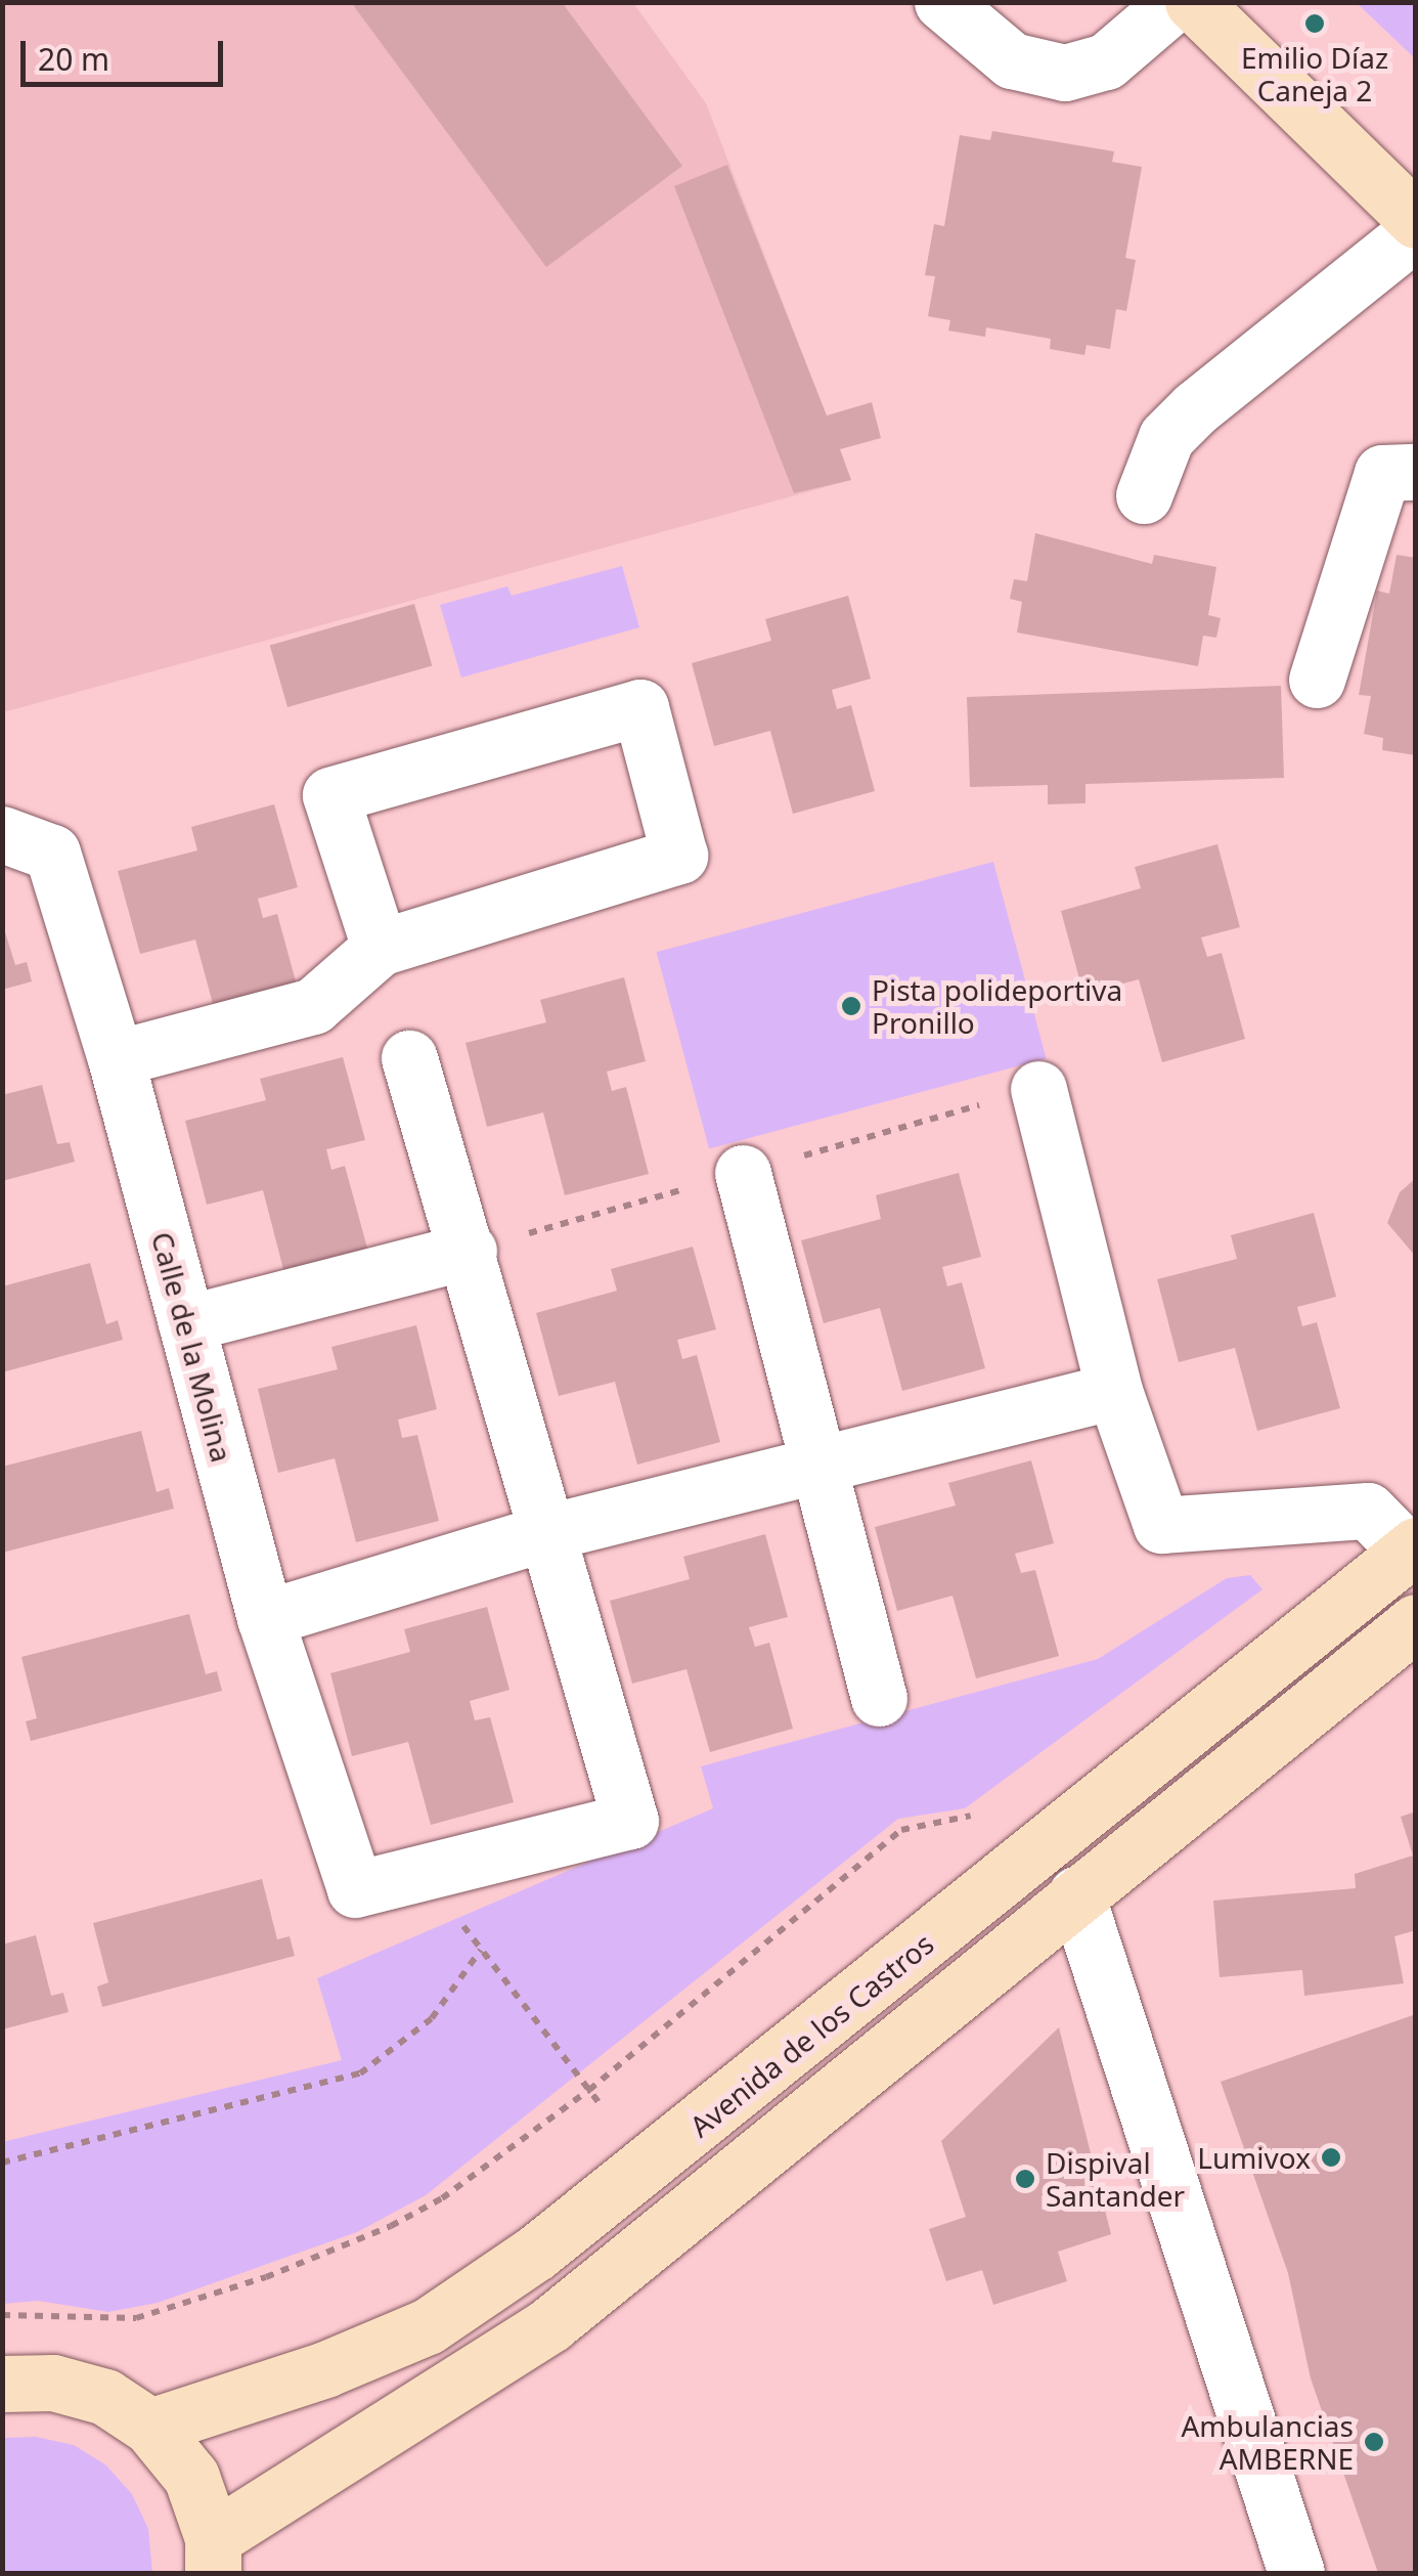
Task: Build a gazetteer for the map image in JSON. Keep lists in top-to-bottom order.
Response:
{
  "streets": {
    "main road": ["Avenida de los Castros"],
    "street": ["Calle de la Molina"]
  },
  "places": [
    "Emilio Díaz Caneja 2",
    "Pista polideportiva Pronillo",
    "Lumivox",
    "Dispival Santander",
    "Ambulancias AMBERNE"
  ],
  "scale_bar": "20 m"
}
